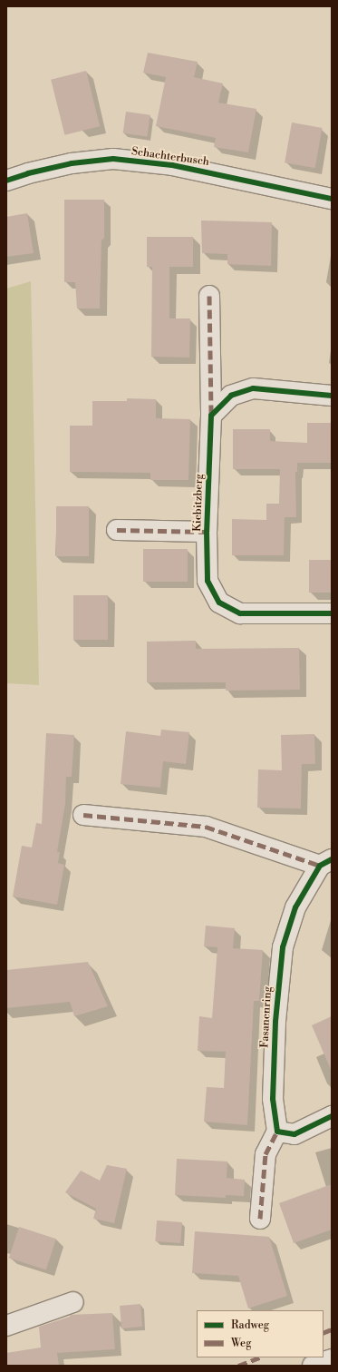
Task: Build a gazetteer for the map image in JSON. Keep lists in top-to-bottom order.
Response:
{
  "streets": {
    "street": ["Schachterbusch", "Kiebitzberg", "Fasanenring"]
  },
  "legend": ["Radweg", "Weg"]
}
